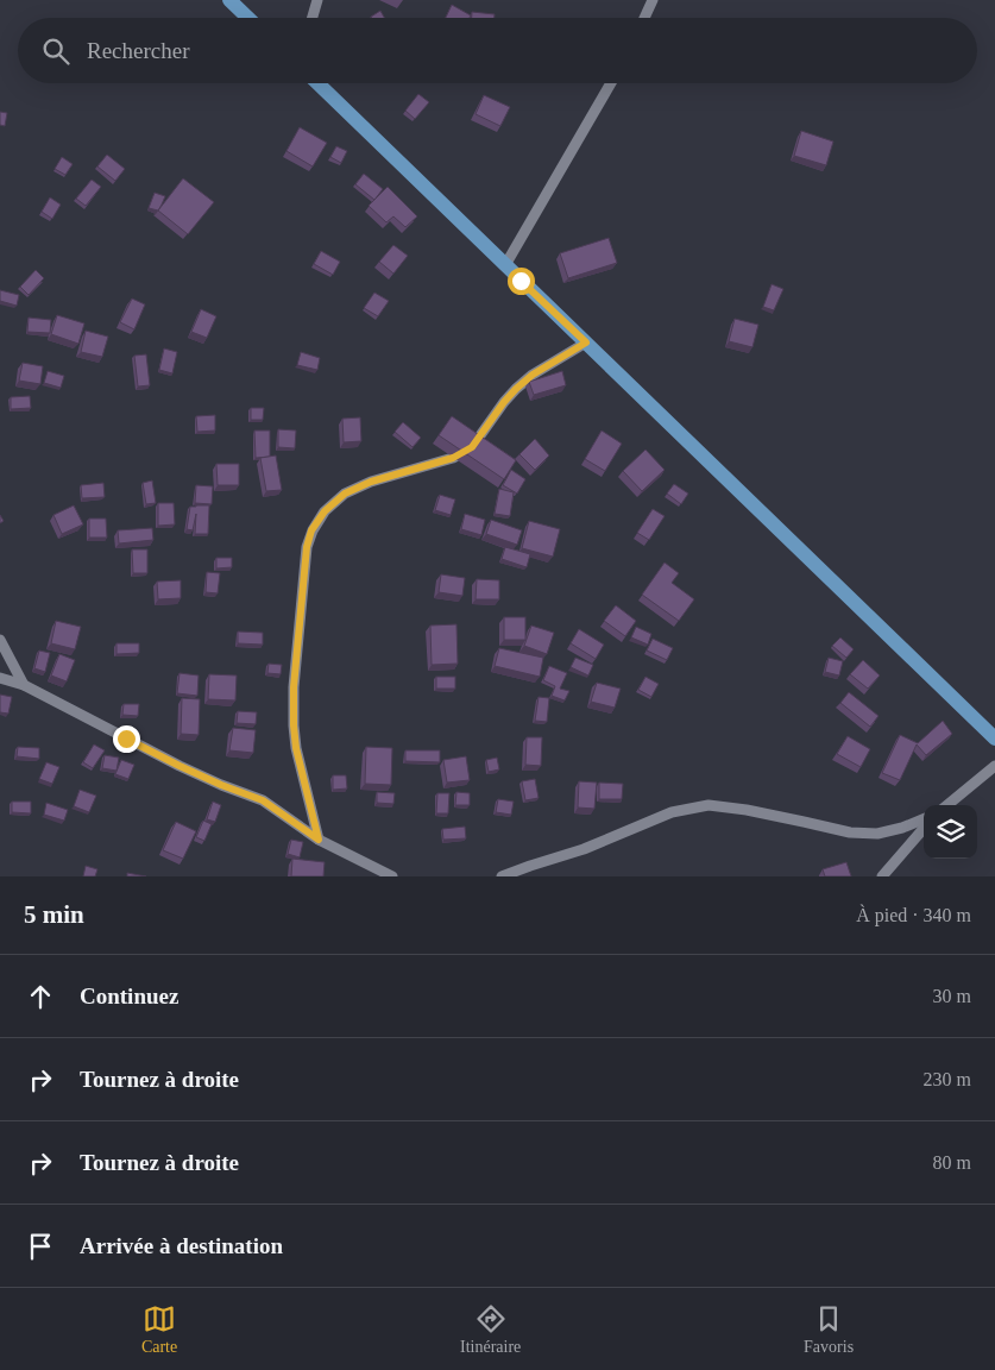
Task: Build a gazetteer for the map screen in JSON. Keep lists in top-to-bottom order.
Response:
{
  "page": {
    "search": "Rechercher",
    "heading": ["5 min", "À pied · 340 m"],
    "list": [
      ["Continuez", "30 m"],
      ["Tournez à droite", "230 m"],
      ["Tournez à droite", "80 m"],
      "Arrivée à destination"
    ],
    "nav": ["Carte", "Itinéraire", "Favoris"]
  }
}
